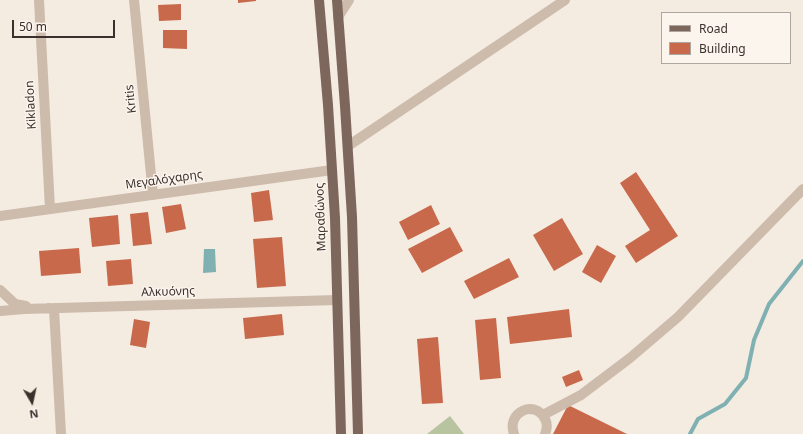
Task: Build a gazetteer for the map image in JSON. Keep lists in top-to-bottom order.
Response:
{
  "streets": {
    "main road": ["Μαραθώνος"],
    "street": [
      "Kritis",
      "Kikladon",
      "Μεγαλόχαρης",
      "Αλκυόνης"
    ]
  },
  "crossings": [
    ["Kritis", "Μεγαλόχαρης"],
    ["Kikladon", "Μεγαλόχαρης"],
    ["Μεγαλόχαρης", "Μαραθώνος"],
    ["Μαραθώνος", "Αλκυόνης"]
  ],
  "legend": ["Road", "Building"],
  "scale_bar": "50 m",
  "north": "bottom"
}
